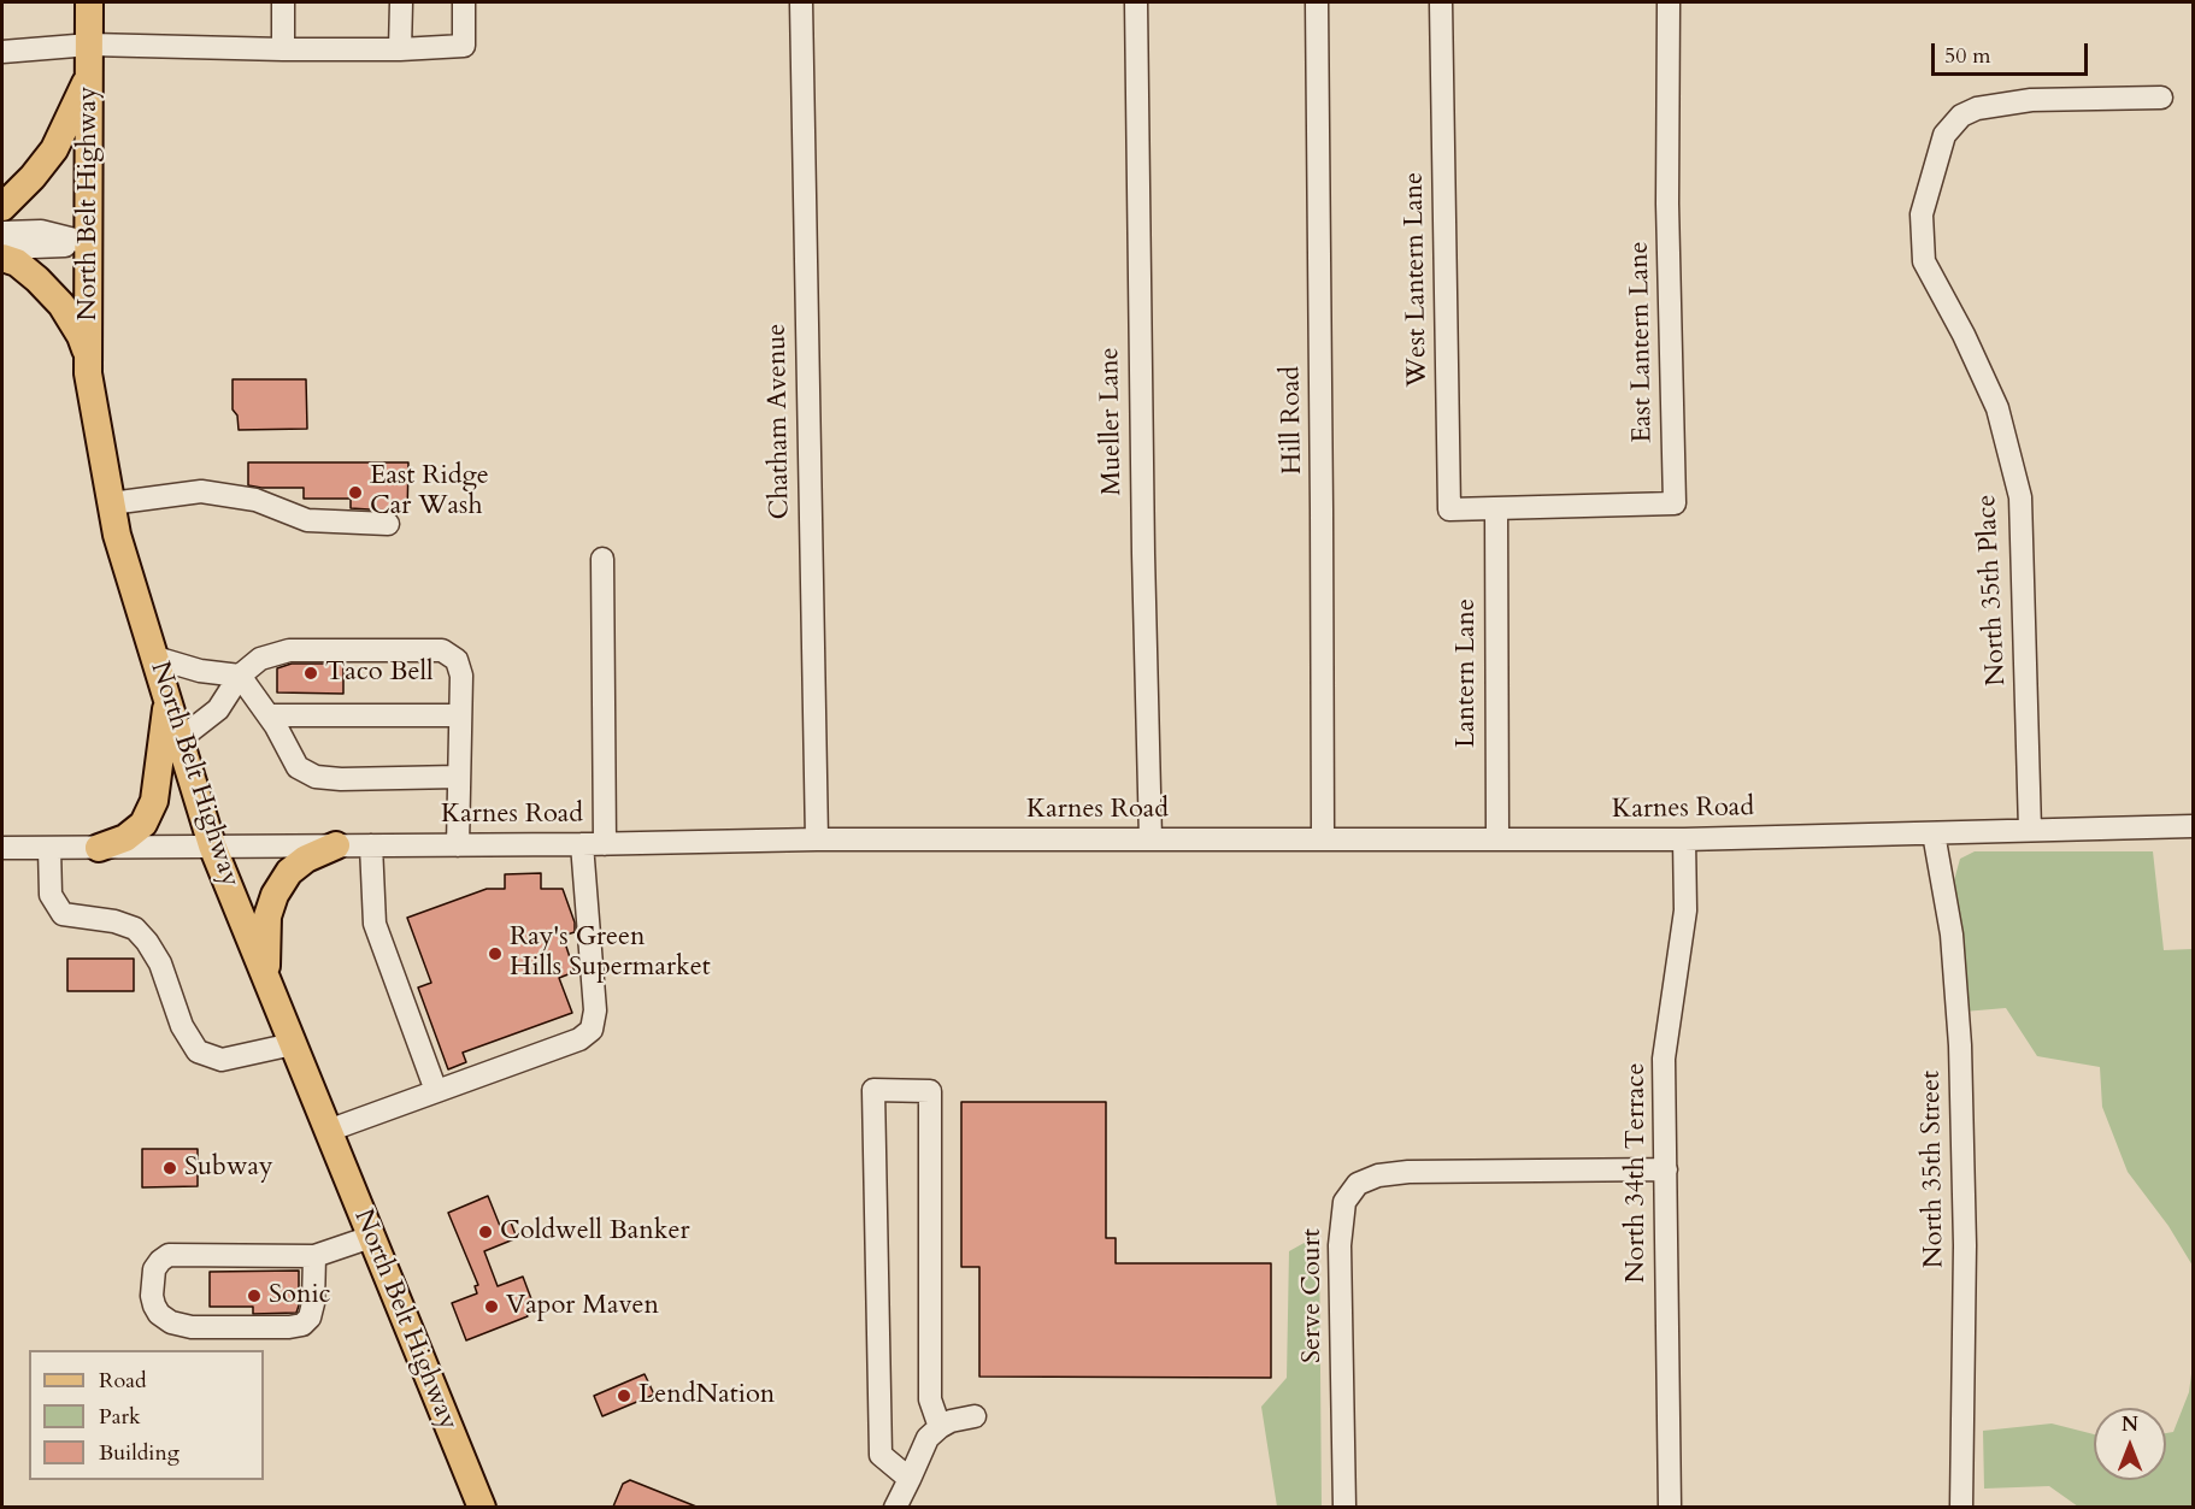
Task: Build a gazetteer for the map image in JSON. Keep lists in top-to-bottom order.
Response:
{
  "streets": {
    "main road": ["North Belt Highway"],
    "street": [
      "West Lantern Lane",
      "East Lantern Lane",
      "Hill Road",
      "Chatham Avenue",
      "Mueller Lane",
      "North 35th Place",
      "Lantern Lane",
      "Karnes Road",
      "North 35th Street",
      "North 34th Terrace",
      "Serve Court"
    ]
  },
  "crossings": [
    ["North Belt Highway", "Karnes Road"],
    ["West Lantern Lane", "East Lantern Lane"],
    ["West Lantern Lane", "Lantern Lane"],
    ["East Lantern Lane", "Lantern Lane"],
    ["Hill Road", "Karnes Road"],
    ["Chatham Avenue", "Karnes Road"],
    ["Mueller Lane", "Karnes Road"],
    ["North 35th Place", "Karnes Road"],
    ["Lantern Lane", "Karnes Road"],
    ["Karnes Road", "North 35th Street"],
    ["Karnes Road", "North 34th Terrace"],
    ["North 34th Terrace", "Serve Court"]
  ],
  "places": [
    "East Ridge Car Wash",
    "Taco Bell",
    "Ray's Green Hills Supermarket",
    "Subway",
    "Coldwell Banker",
    "Sonic",
    "Vapor Maven",
    "LendNation"
  ],
  "legend": ["Road", "Park", "Building"],
  "scale_bar": "50 m",
  "north": "top"
}
